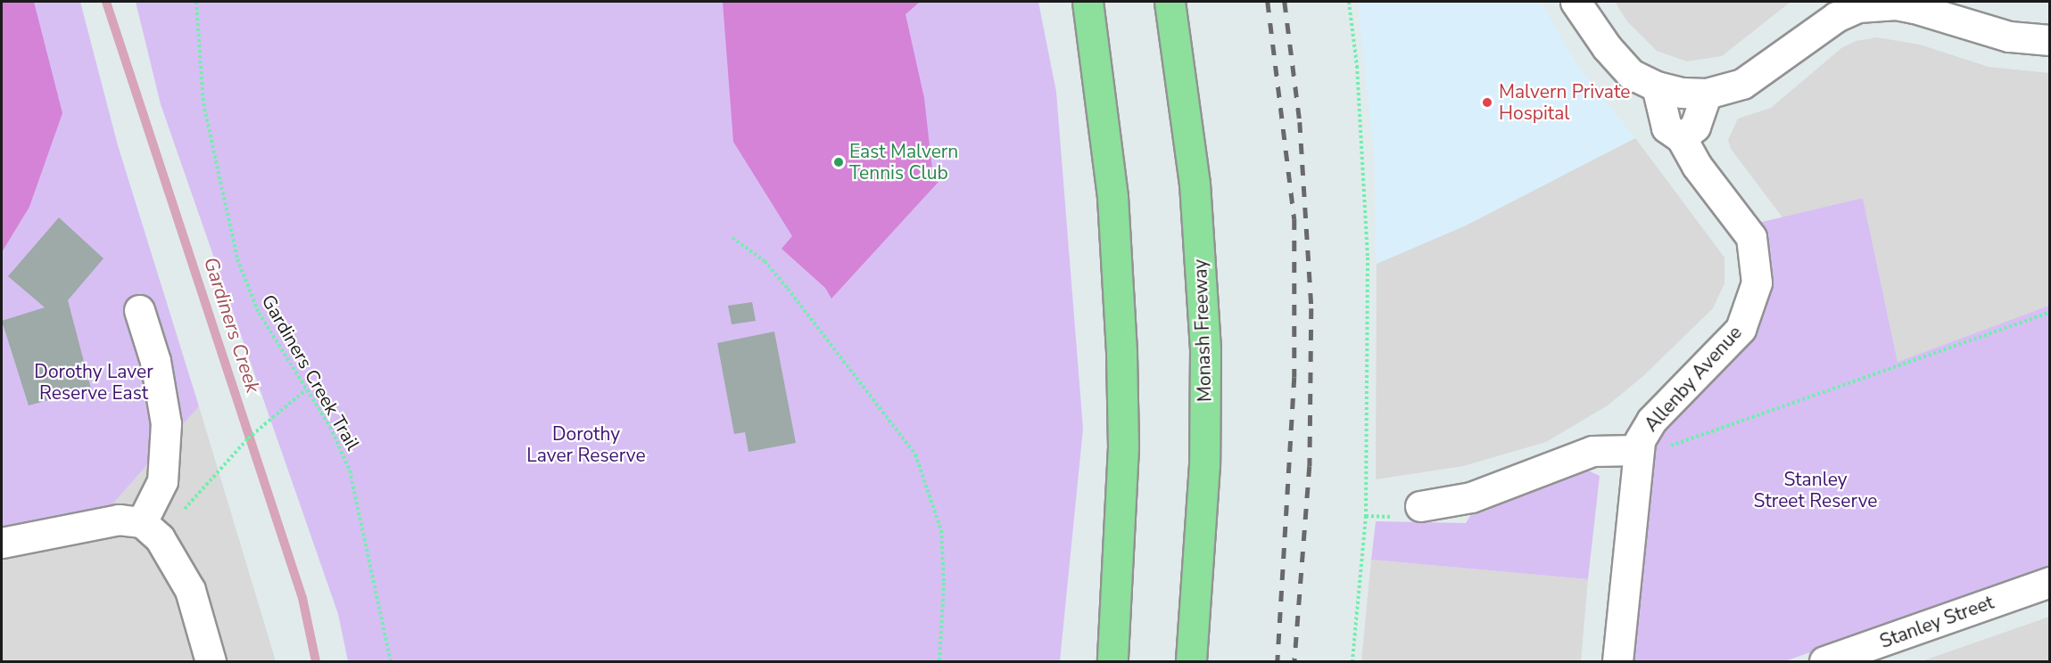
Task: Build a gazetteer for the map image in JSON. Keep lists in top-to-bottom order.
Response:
{
  "streets": {
    "highway": ["Monash Freeway"],
    "street": ["Allenby Avenue", "Stanley Street"],
    "path": ["Gardiners Creek Trail"]
  },
  "water": ["Gardiners Creek"],
  "parks": ["Dorothy Laver Reserve East", "Dorothy Laver Reserve", "Stanley Street Reserve"],
  "places": ["Malvern Private Hospital", "East Malvern Tennis Club"]
}
